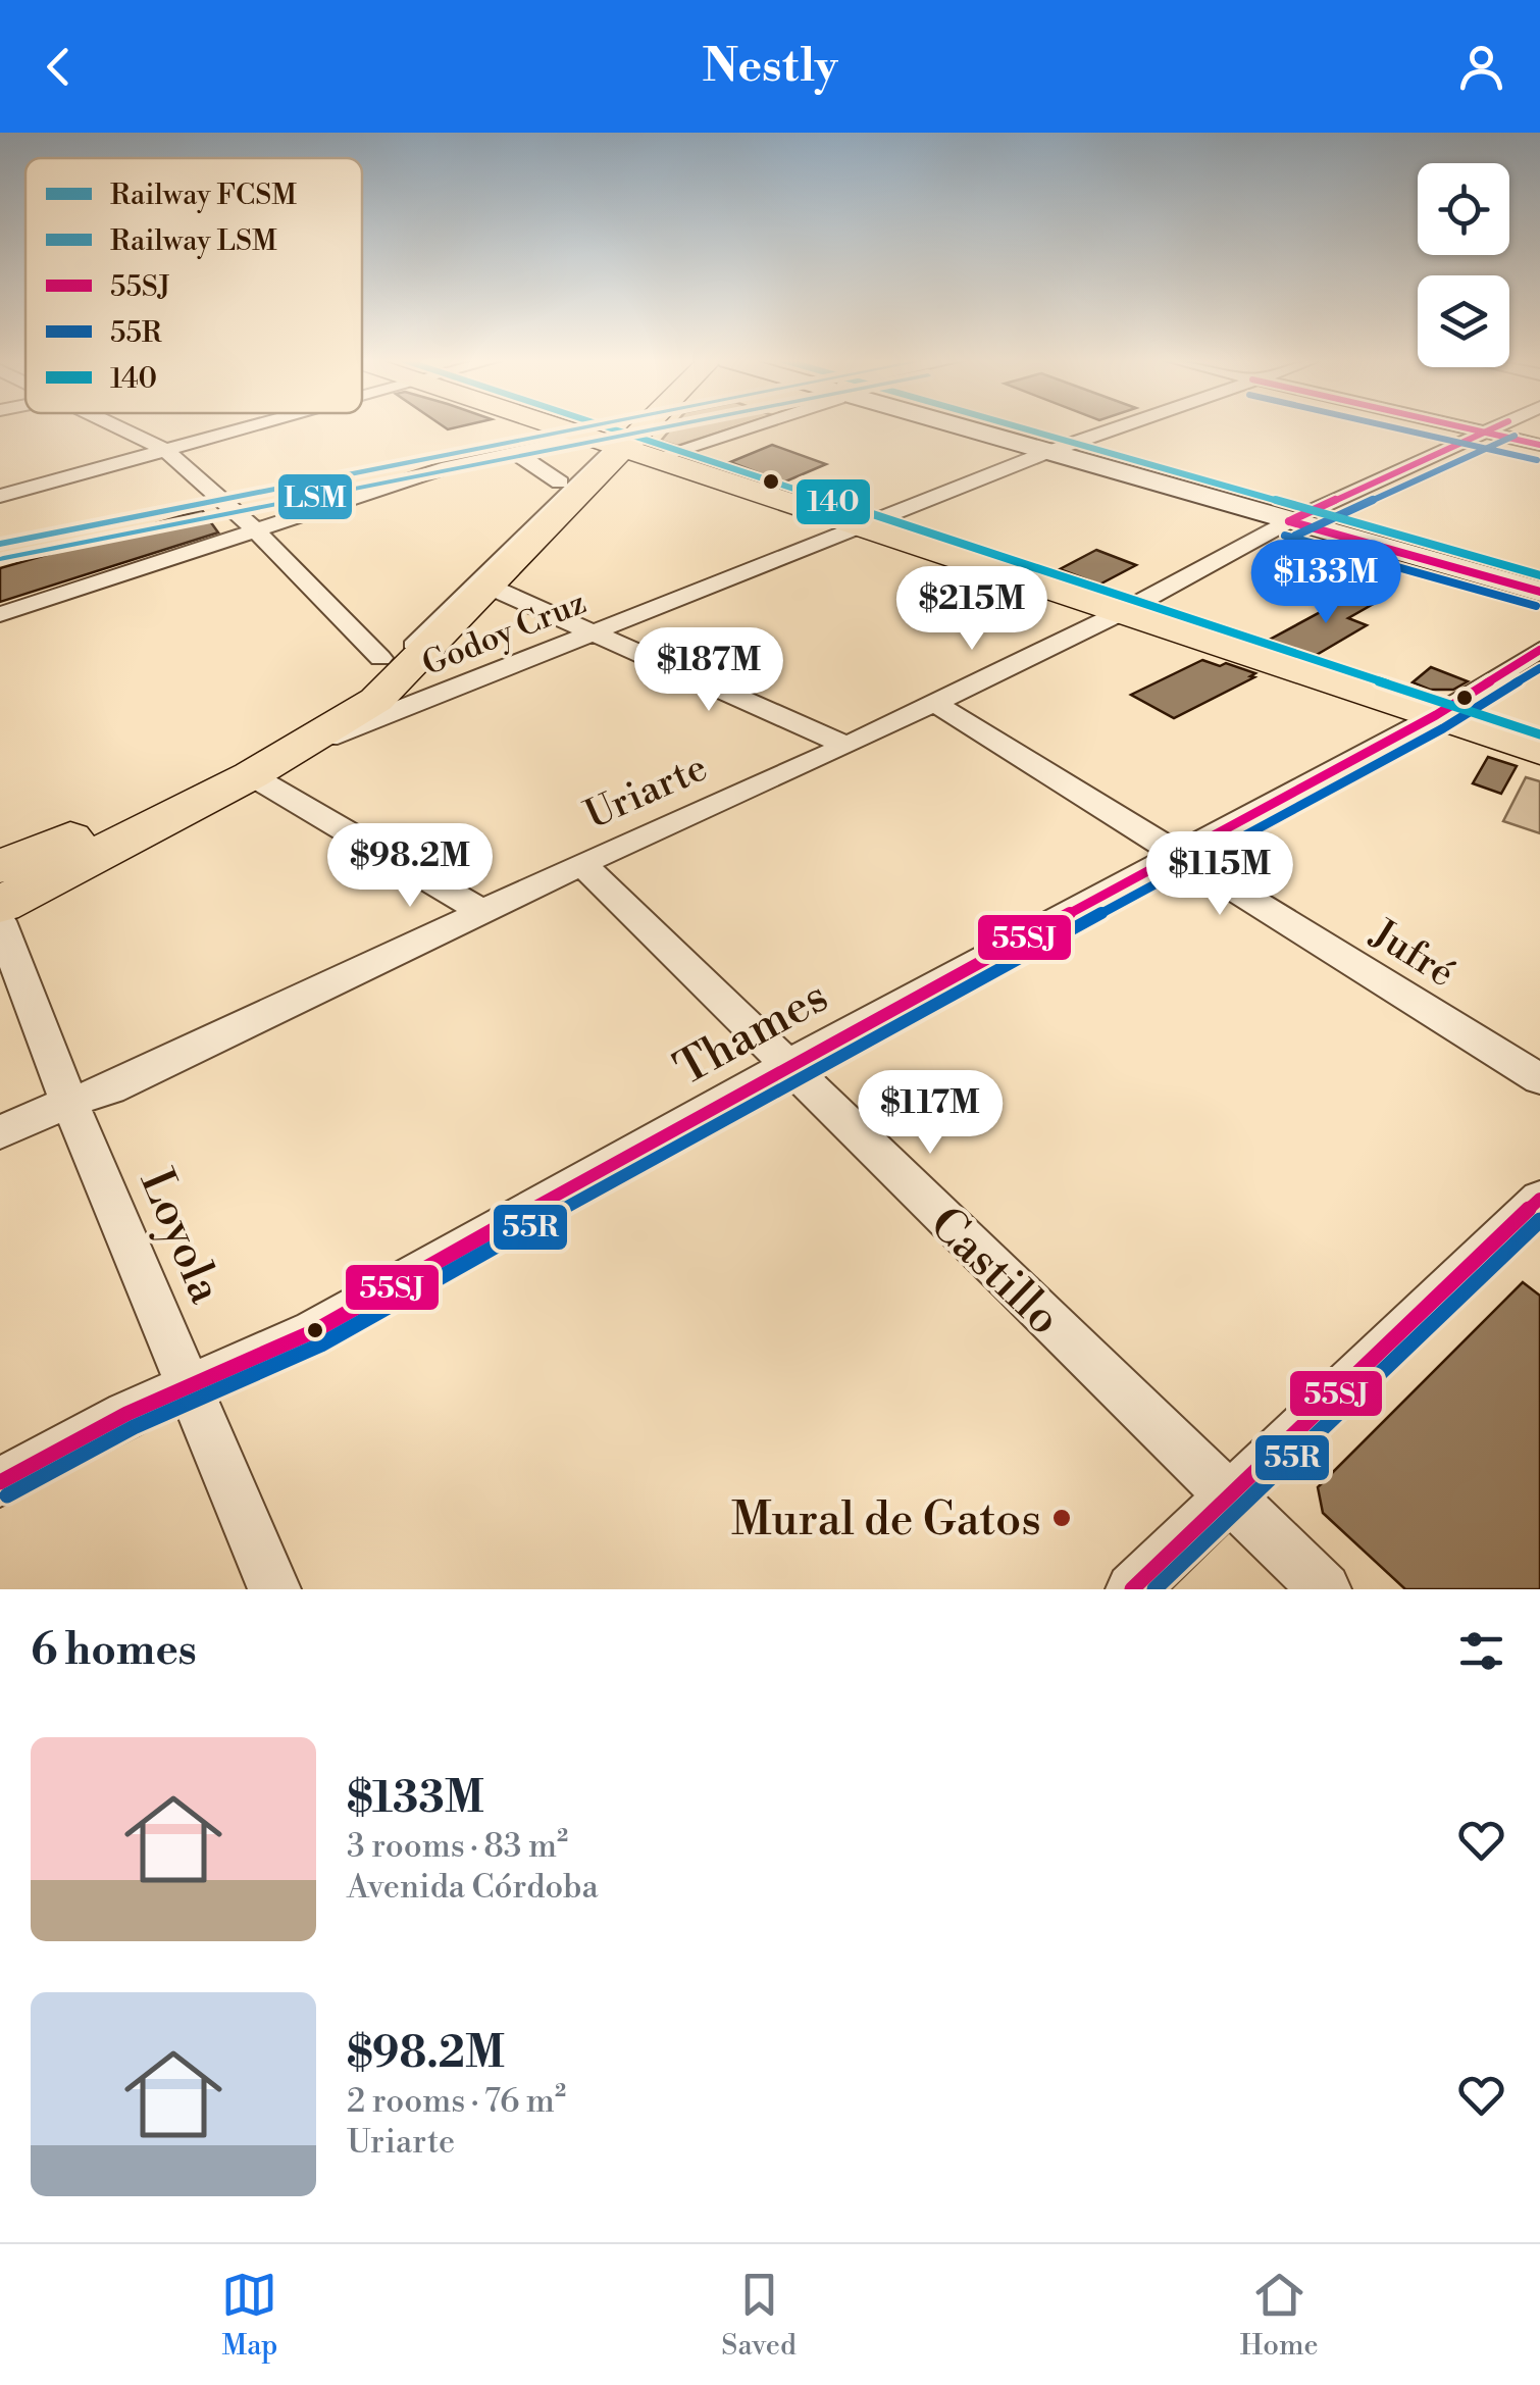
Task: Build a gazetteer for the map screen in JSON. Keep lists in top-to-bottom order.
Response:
{
  "streets": {
    "street": [
      "Godoy Cruz",
      "Uriarte",
      "Jufré",
      "Thames",
      "Loyola",
      "Castillo"
    ]
  },
  "crossings": [
    ["Uriarte", "Jufré"],
    ["Uriarte", "Loyola"],
    ["Uriarte", "Castillo"],
    ["Jufré", "Thames"],
    ["Thames", "Loyola"],
    ["Thames", "Castillo"]
  ],
  "places": ["Mural de Gatos"],
  "lines": [
    "rail line FCSM",
    "rail line LSM",
    "transit line 55SJ",
    "transit line 55R",
    "transit line 140"
  ],
  "legend": [
    "Railway FCSM",
    "Railway LSM",
    "55SJ",
    "55R",
    "140"
  ],
  "page": {
    "header": "Nestly",
    "price": [
      "$133M",
      "$215M",
      "$187M",
      "$98.2M",
      "$115M",
      "$117M"
    ],
    "heading": "6 homes",
    "list": [
      {
        "name": "$133M",
        "note": "3 rooms · 83 m² · Avenida Córdoba"
      },
      {
        "name": "$98.2M",
        "note": "2 rooms · 76 m² · Uriarte"
      }
    ],
    "tabs": ["Map", "Saved", "Home"]
  }
}
